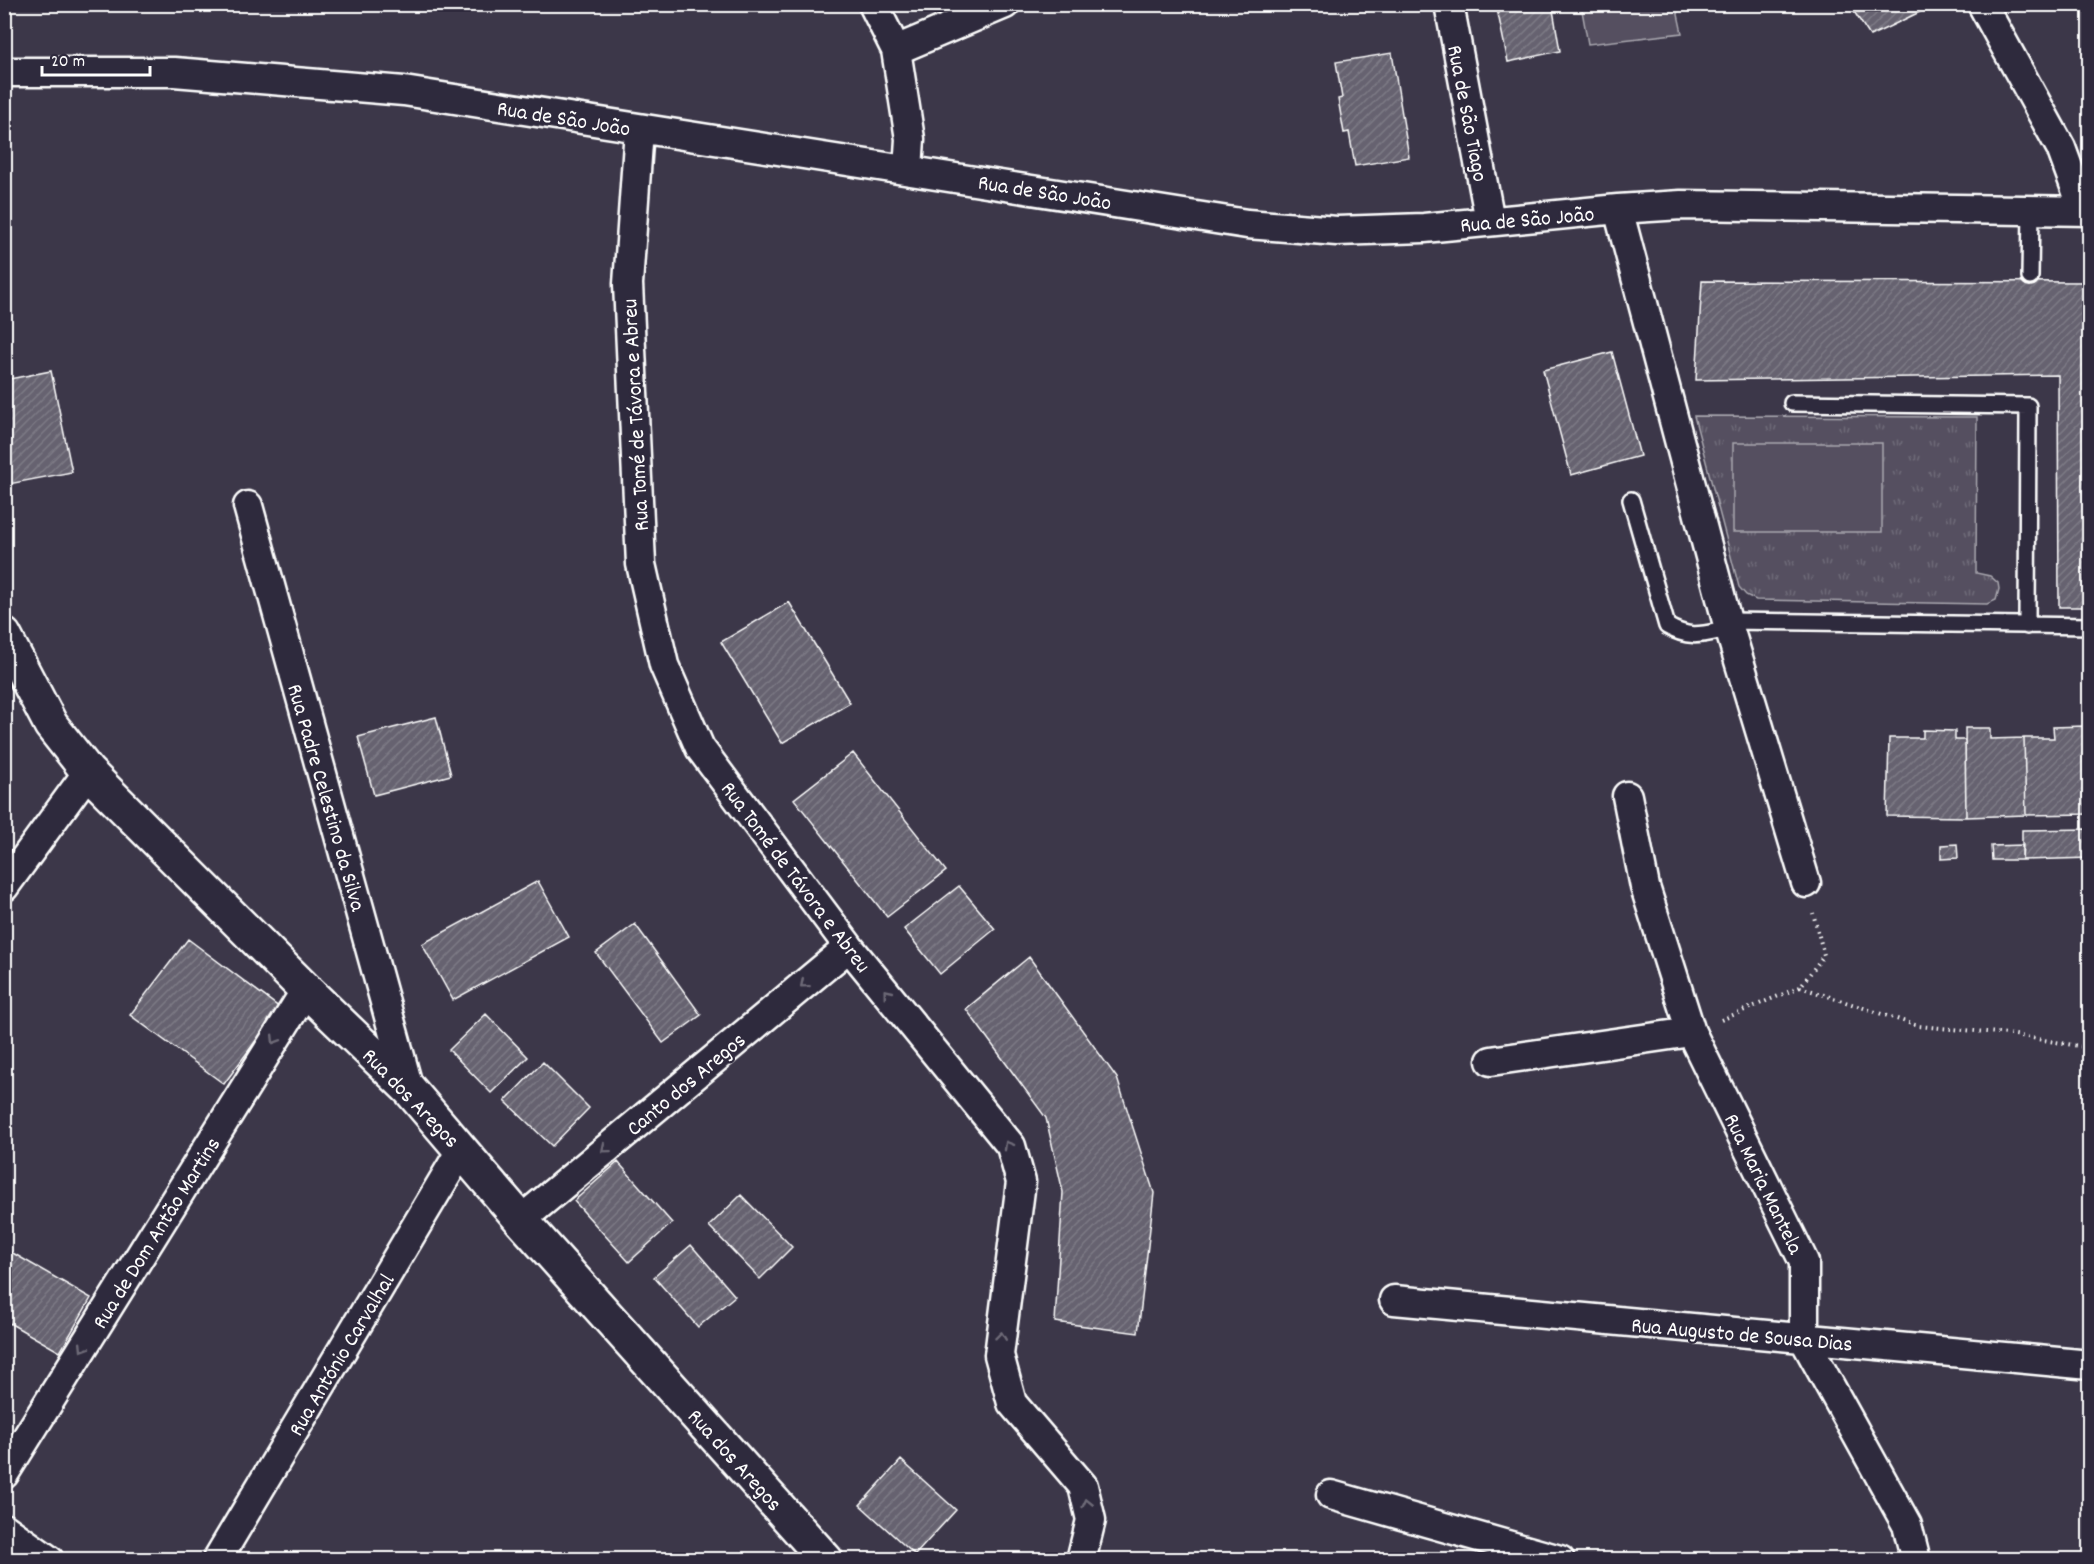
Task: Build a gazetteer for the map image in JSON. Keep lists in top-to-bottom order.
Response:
{
  "streets": {
    "street": [
      "Rua de São Tiago",
      "Rua de São João",
      "Rua Tomé de Távora e Abreu",
      "Rua Padre Celestino da Silva",
      "Canto dos Aregos",
      "Rua dos Aregos",
      "Rua Maria Mantela",
      "Rua de Dom Antão Martins",
      "Rua Augusto de Sousa Dias",
      "Rua António Carvalhal"
    ]
  },
  "crossings": [
    ["Rua de São Tiago", "Rua de São João"],
    ["Rua de São João", "Rua Tomé de Távora e Abreu"],
    ["Rua Tomé de Távora e Abreu", "Canto dos Aregos"],
    ["Rua Padre Celestino da Silva", "Rua dos Aregos"],
    ["Canto dos Aregos", "Rua dos Aregos"],
    ["Rua dos Aregos", "Rua de Dom Antão Martins"],
    ["Rua dos Aregos", "Rua António Carvalhal"],
    ["Rua Maria Mantela", "Rua Augusto de Sousa Dias"]
  ],
  "one_way": ["Rua Tomé de Távora e Abreu", "Canto dos Aregos", "Rua de Dom Antão Martins"],
  "scale_bar": "20 m"
}
